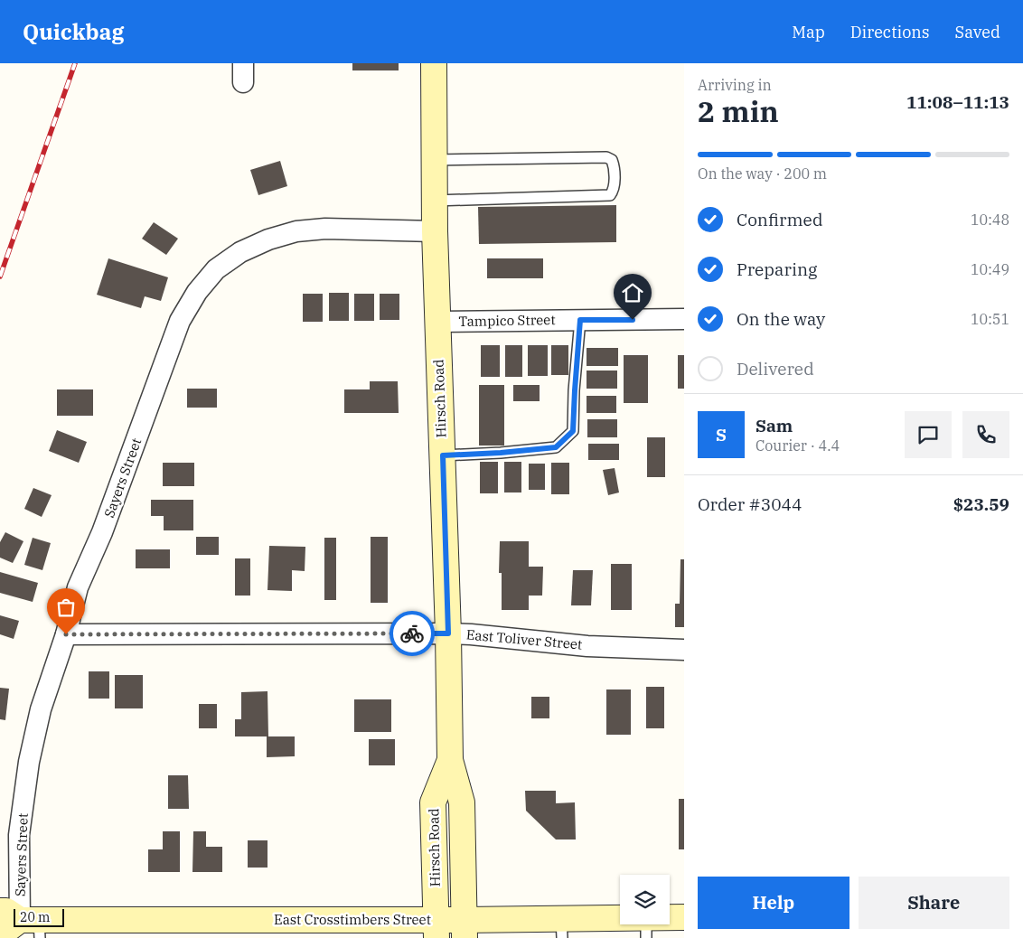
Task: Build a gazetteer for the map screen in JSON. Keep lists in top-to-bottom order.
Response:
{
  "streets": {
    "main road": ["Hirsch Road", "East Crosstimbers Street"],
    "street": ["Tampico Street", "Sayers Street", "East Toliver Street"]
  },
  "crossings": [
    ["Tampico Street", "Hirsch Road"],
    ["Hirsch Road", "Sayers Street"],
    ["Hirsch Road", "East Toliver Street"],
    ["Hirsch Road", "East Crosstimbers Street"],
    ["Sayers Street", "East Toliver Street"],
    ["Sayers Street", "East Crosstimbers Street"]
  ],
  "scale_bar": "20 m",
  "page": {
    "header": "Quickbag",
    "nav": ["Map", "Directions", "Saved"],
    "heading": ["2 min", "Arriving in", "11:08–11:13"],
    "panel": [
      "Sam",
      "Courier · 4.4",
      "Order #3044",
      "$23.59"
    ],
    "bar": "On the way · 200 m",
    "list": [
      ["Confirmed", "10:48"],
      ["Preparing", "10:49"],
      ["On the way", "10:51"],
      "Delivered"
    ],
    "round": "S",
    "buttons": ["Help", "Share"],
    "scale": "20 m"
  }
}
